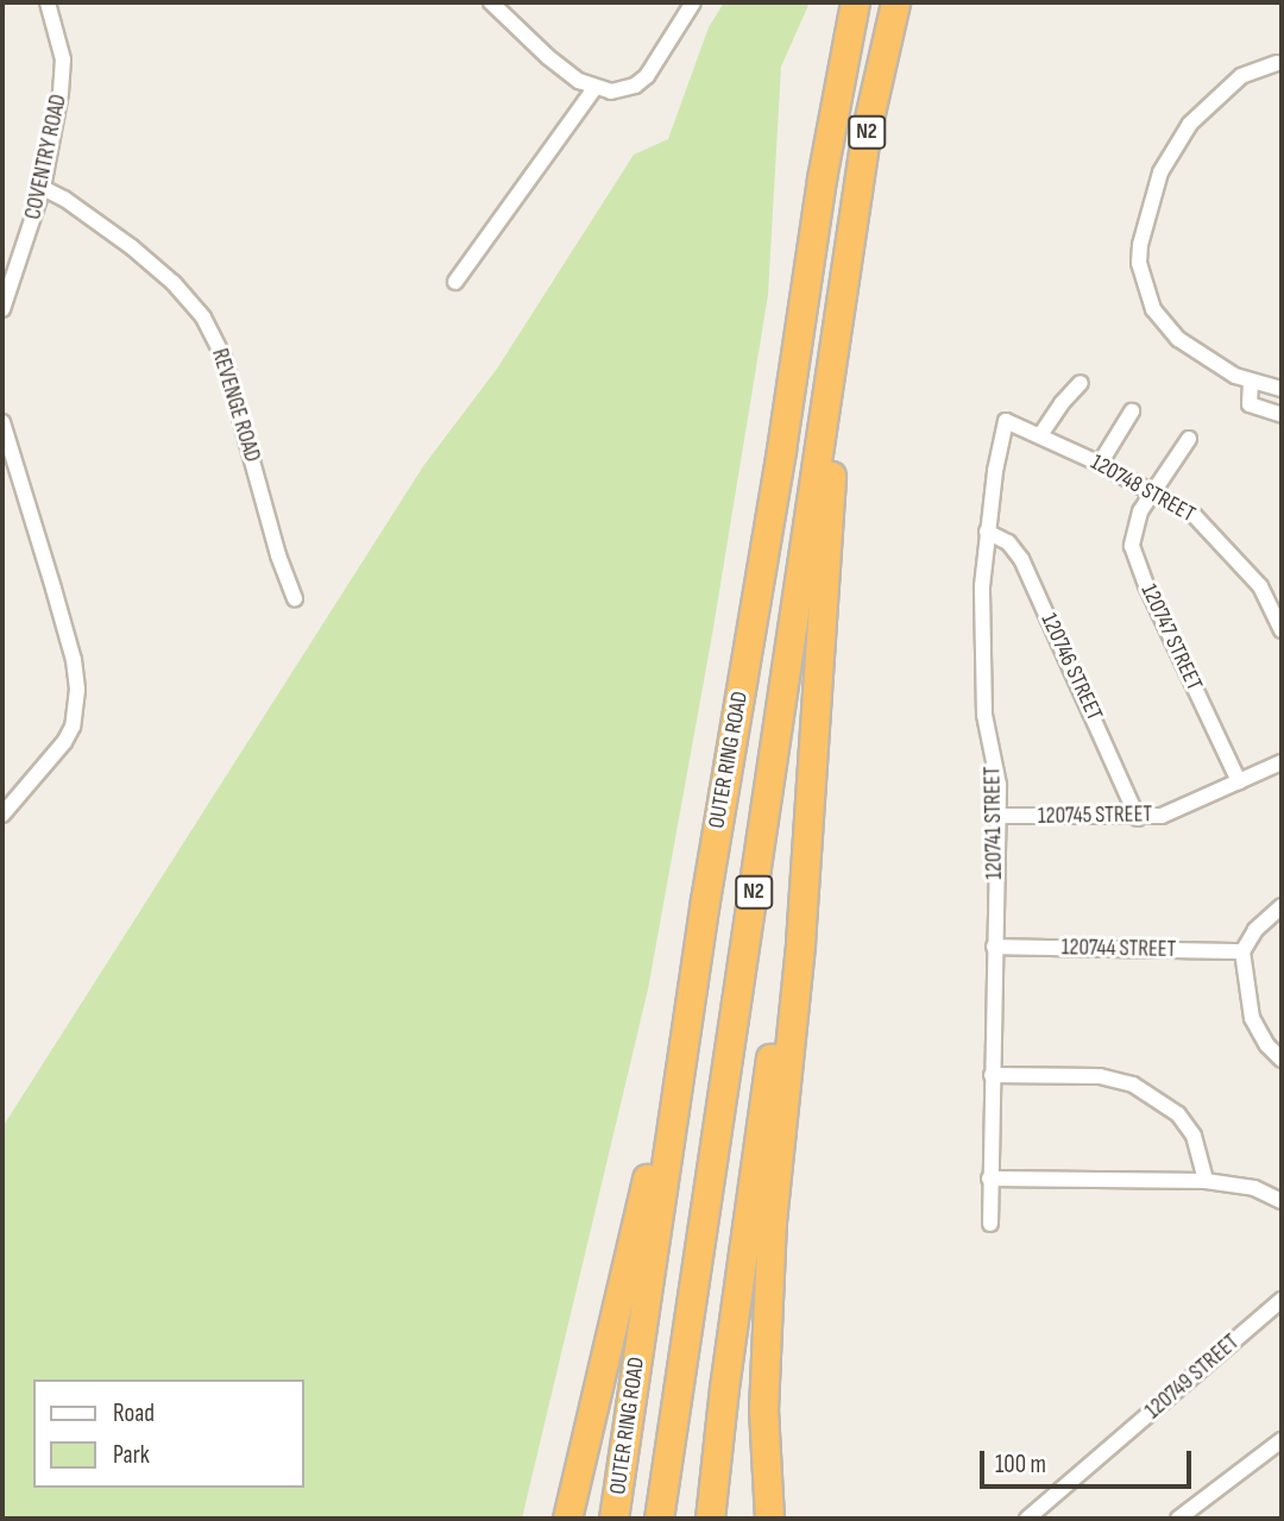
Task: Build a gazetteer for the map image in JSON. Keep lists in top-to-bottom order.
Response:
{
  "streets": {
    "highway": ["N2", "OUTER RING ROAD"],
    "street": [
      "COVENTRY ROAD",
      "REVENGE ROAD",
      "120748 STREET",
      "120747 STREET",
      "120746 STREET",
      "120745 STREET",
      "120741 STREET",
      "120744 STREET",
      "120749 STREET"
    ]
  },
  "crossings": [
    ["COVENTRY ROAD", "REVENGE ROAD"],
    ["120748 STREET", "120747 STREET"],
    ["120748 STREET", "120741 STREET"],
    ["120747 STREET", "120745 STREET"],
    ["120746 STREET", "120745 STREET"],
    ["120746 STREET", "120741 STREET"],
    ["120745 STREET", "120741 STREET"],
    ["120741 STREET", "120744 STREET"]
  ],
  "legend": ["Road", "Park"],
  "scale_bar": "100 m"
}
